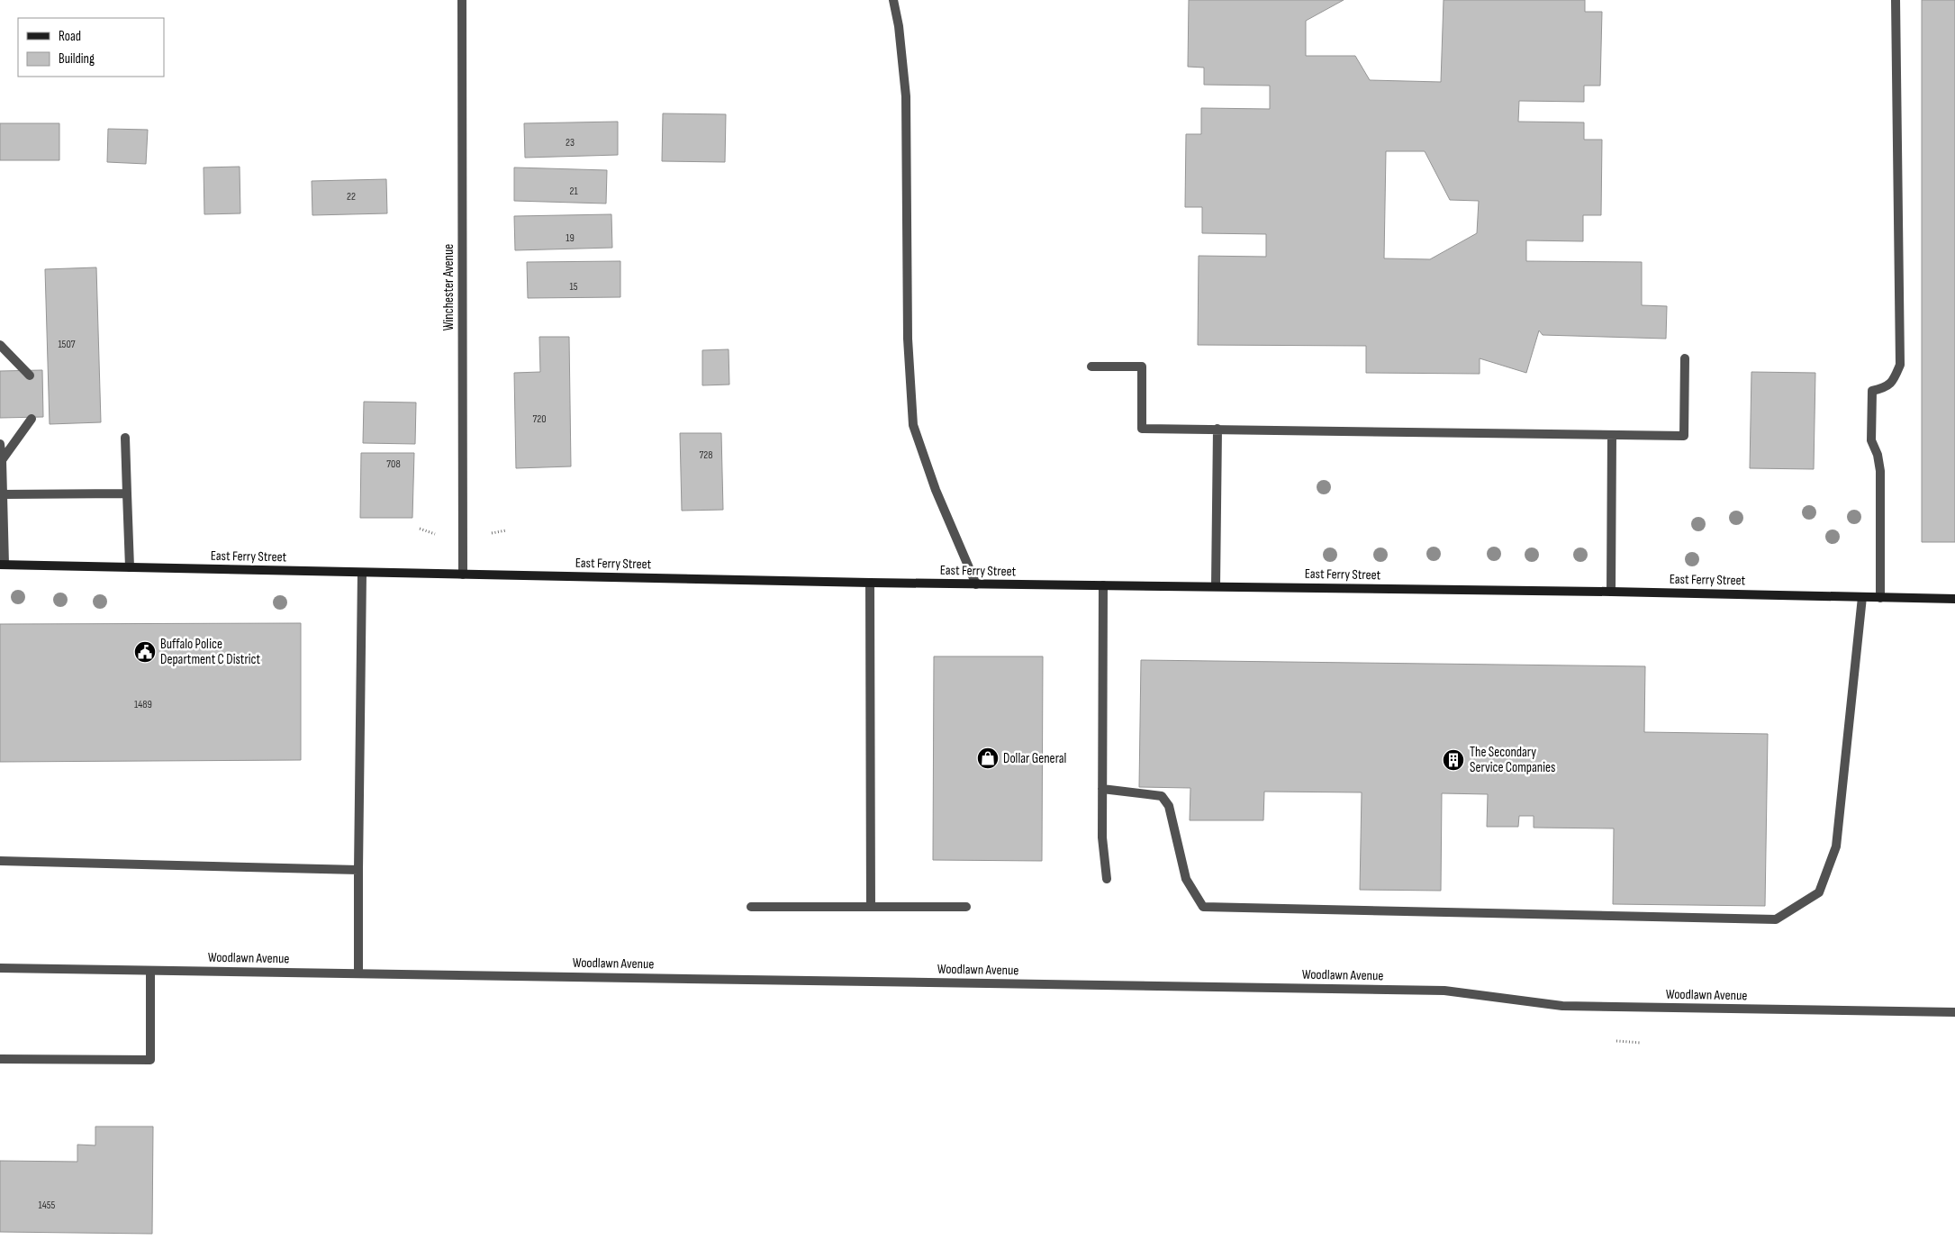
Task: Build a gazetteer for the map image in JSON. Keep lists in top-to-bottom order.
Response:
{
  "streets": {
    "street": ["Winchester Avenue", "East Ferry Street", "Woodlawn Avenue"]
  },
  "crossings": [
    ["Winchester Avenue", "East Ferry Street"]
  ],
  "places": {
    "public building": ["Buffalo Police Department C District"],
    "shop": ["Dollar General"],
    "building": ["The Secondary Service Companies"]
  },
  "house_numbers": [
    "23",
    "21",
    "22",
    "19",
    "15",
    "1507",
    "720",
    "728",
    "708",
    "1489",
    "1455"
  ],
  "legend": ["Road", "Building"]
}
